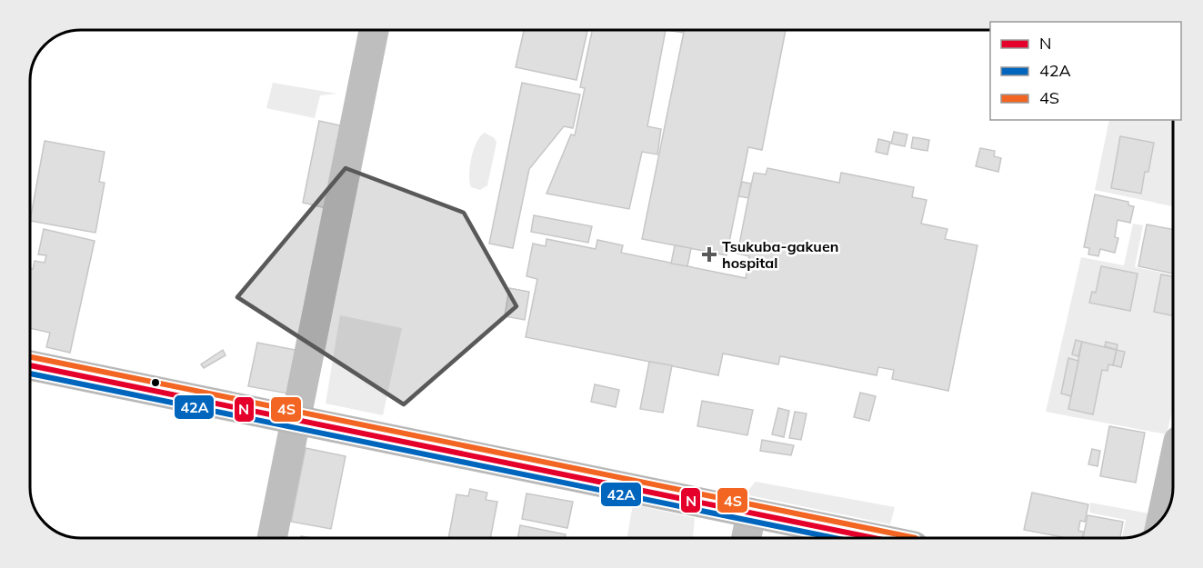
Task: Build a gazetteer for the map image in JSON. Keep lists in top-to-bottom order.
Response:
{
  "places": {
    "health": ["Tsukuba-gakuen hospital"]
  },
  "lines": ["transit line 4S", "transit line N", "transit line 42A"],
  "legend": ["N", "42A", "4S"]
}
